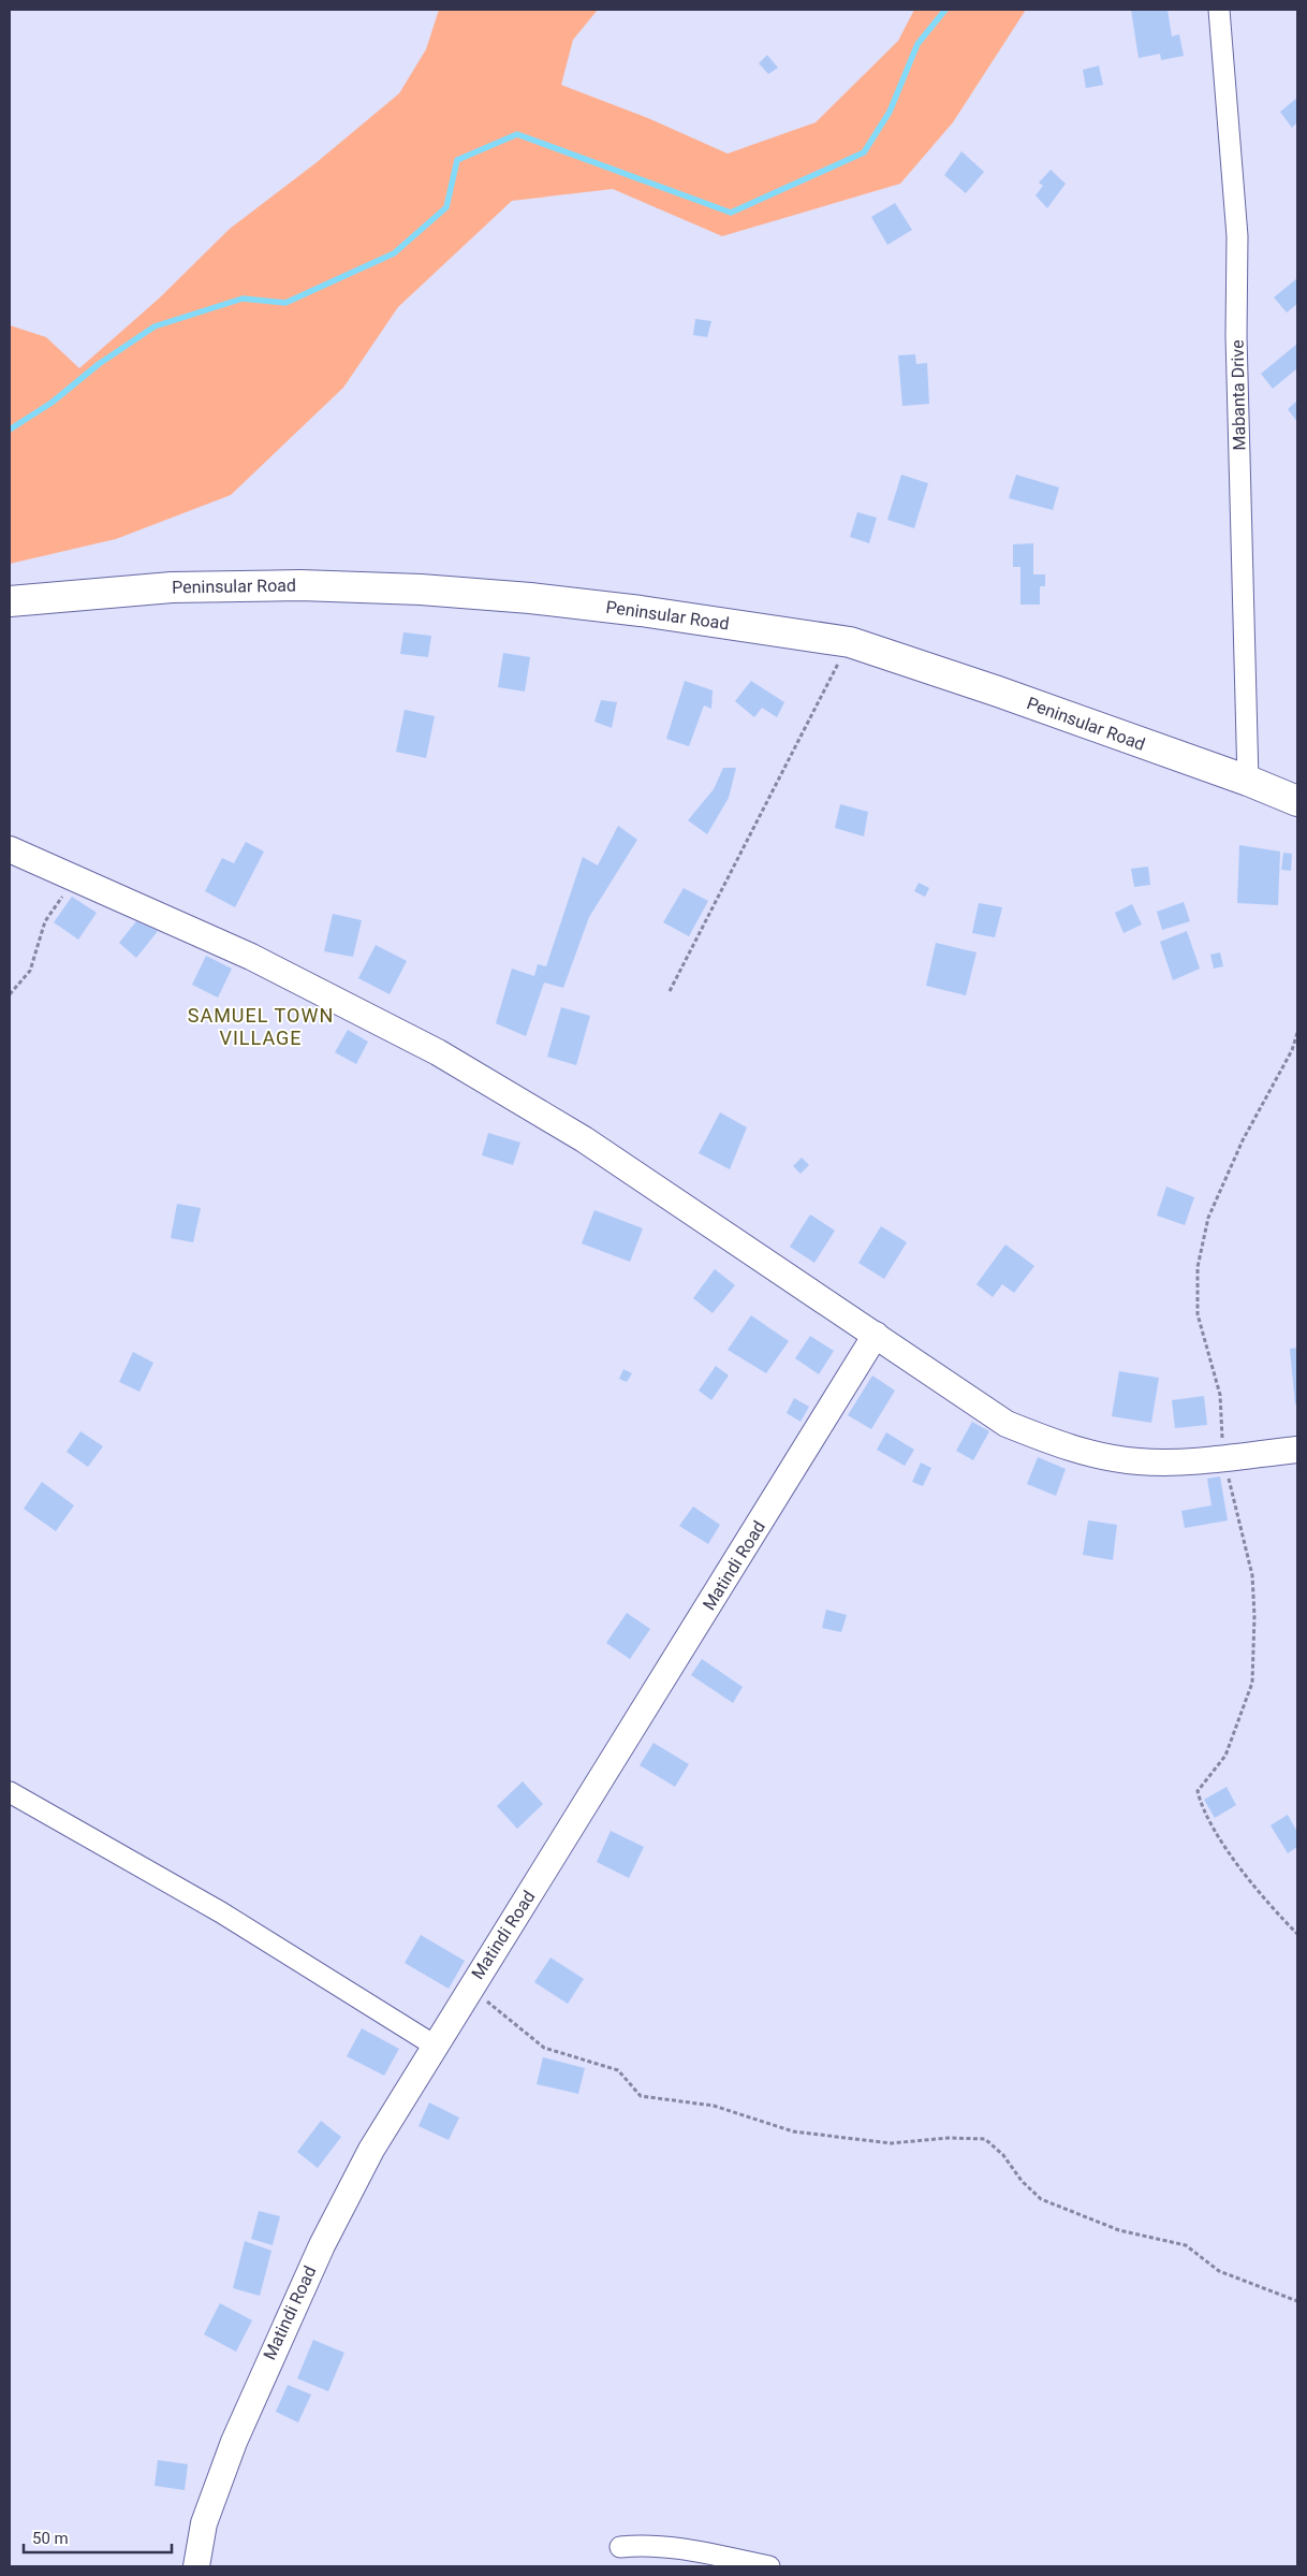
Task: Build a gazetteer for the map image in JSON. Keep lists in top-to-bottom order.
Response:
{
  "streets": {
    "main road": ["Peninsular Road"],
    "street": ["Mabanta Drive", "Matindi Road"]
  },
  "crossings": [
    ["Mabanta Drive", "Peninsular Road"]
  ],
  "districts": ["SAMUEL TOWN VILLAGE"],
  "scale_bar": "50 m"
}
